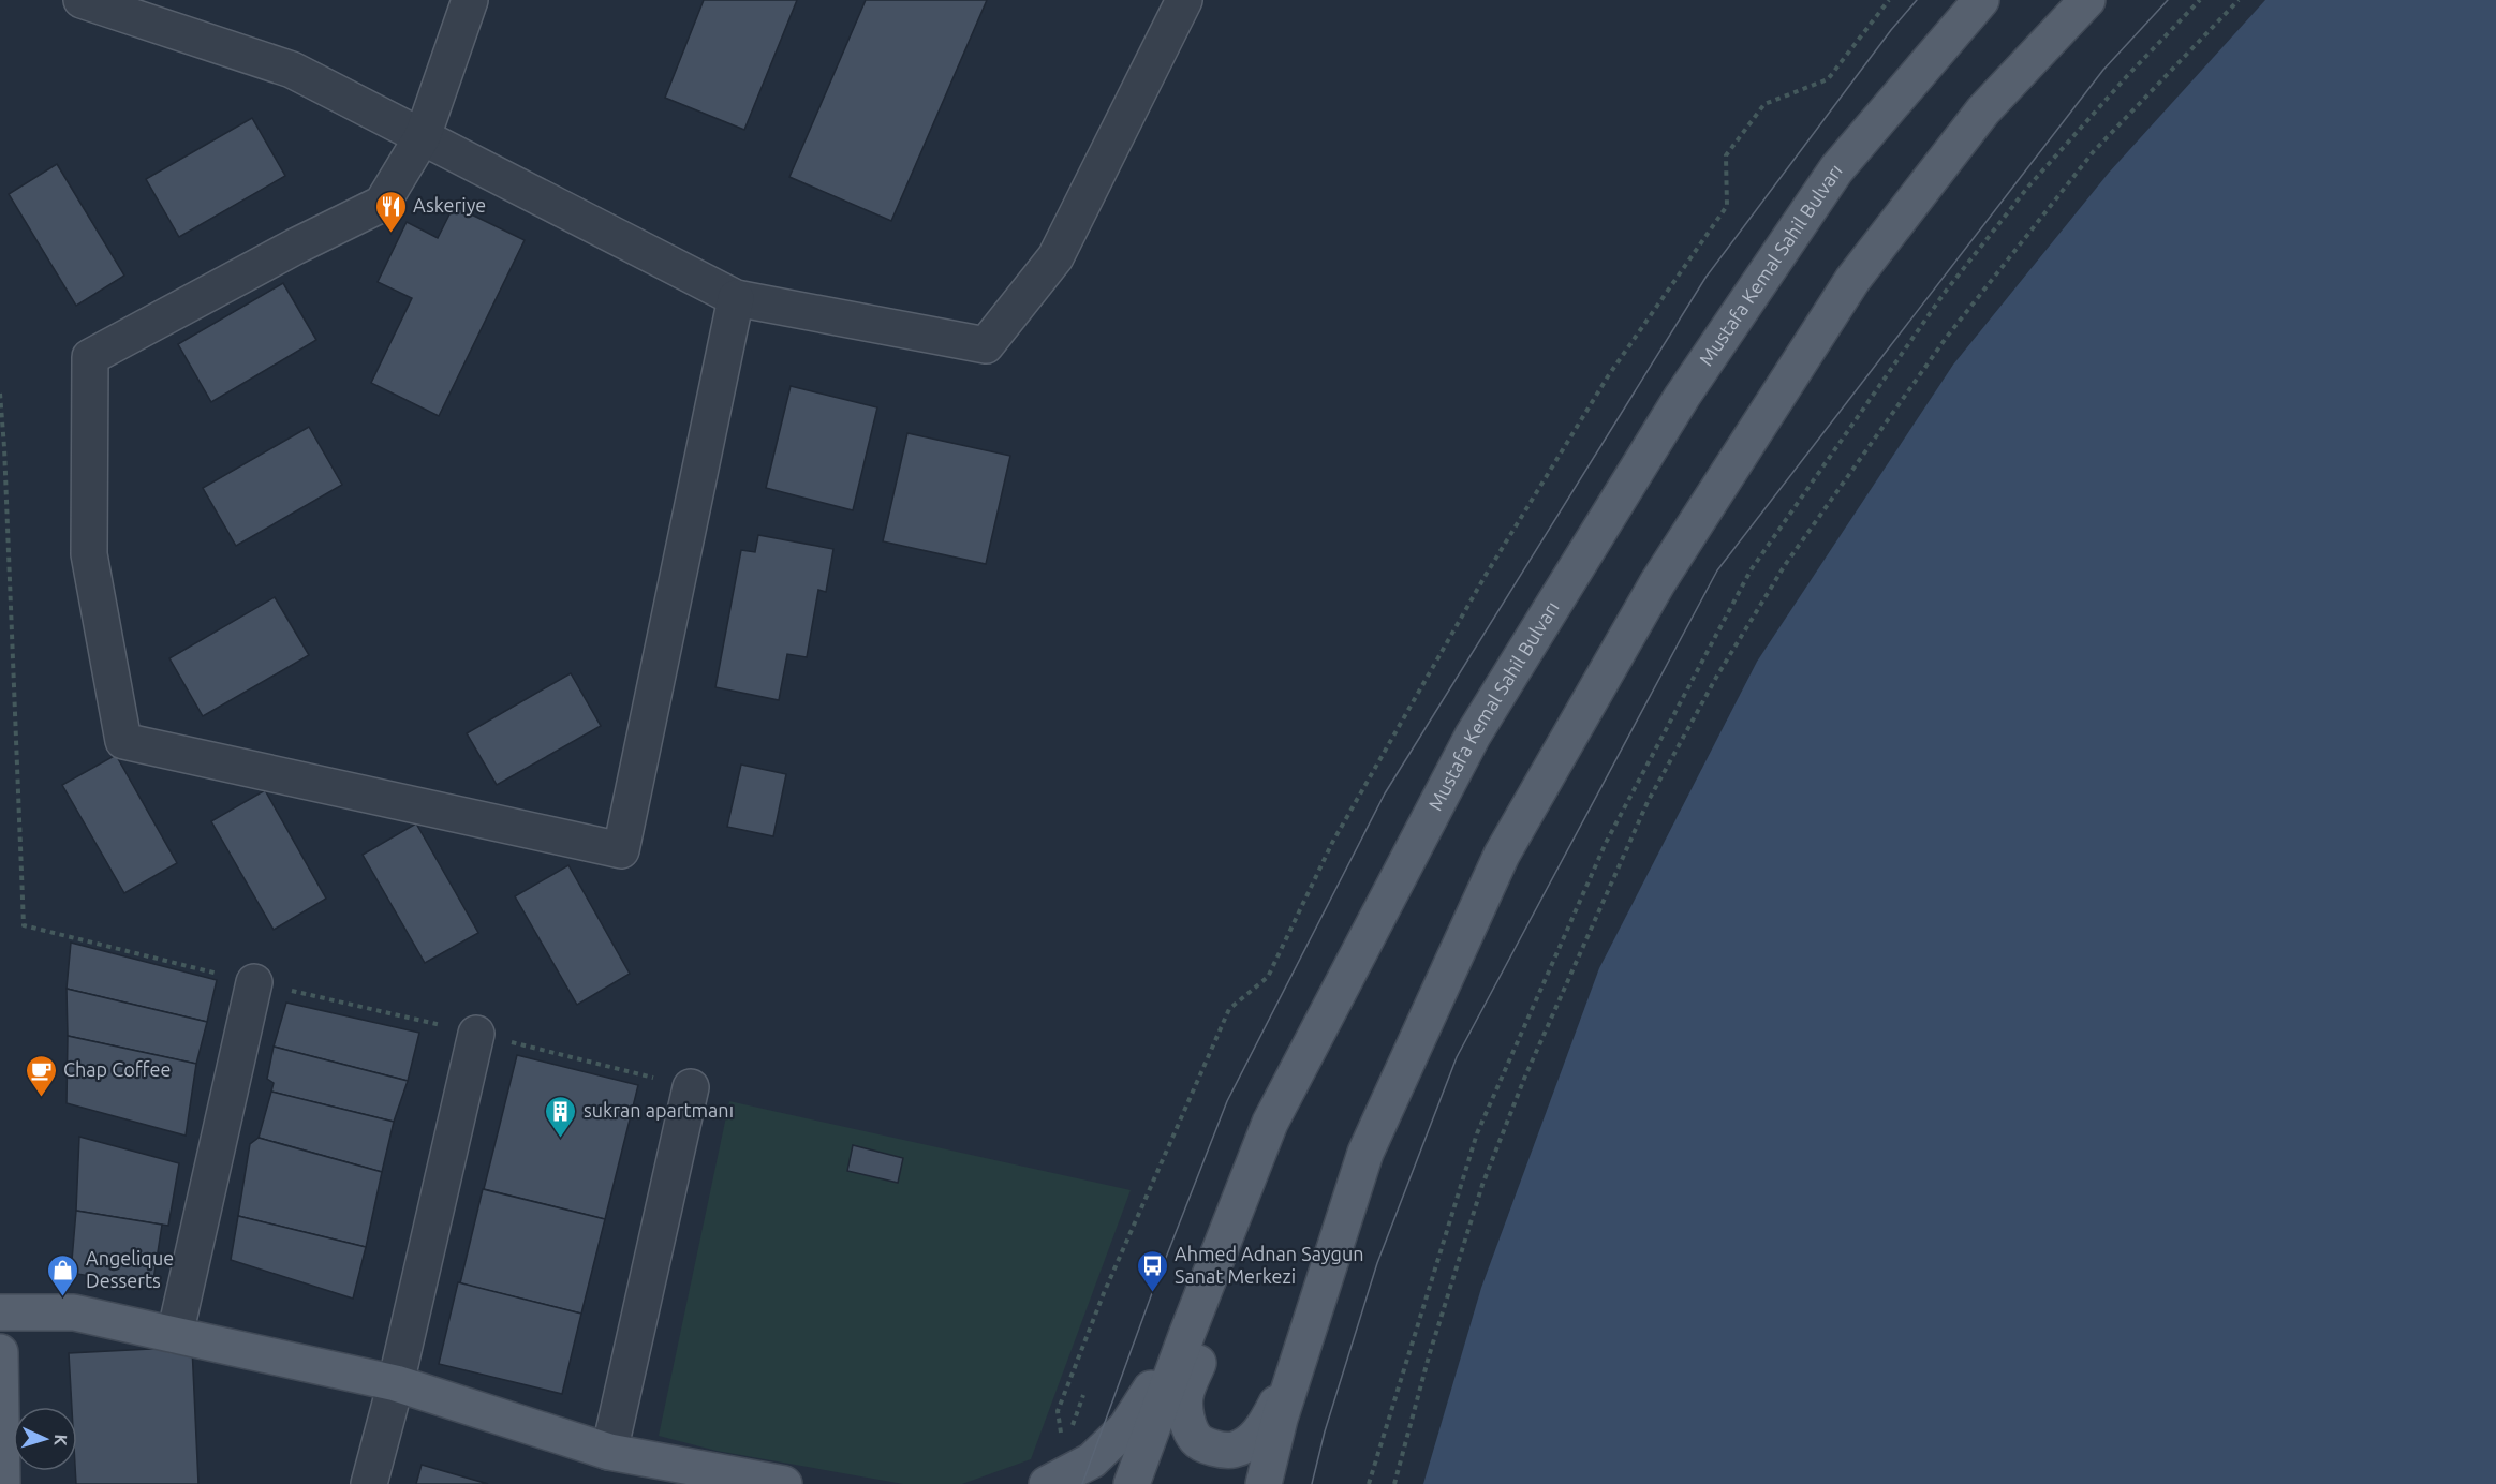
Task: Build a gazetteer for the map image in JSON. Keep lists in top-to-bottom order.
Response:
{
  "streets": {
    "main road": ["Mustafa Kemal Sahil Bulvarı"]
  },
  "places": {
    "restaurant": ["Askeriye"],
    "cafe": ["Chap Coffee"],
    "building": ["sukran apartmanı"],
    "bus stop": ["Ahmed Adnan Saygun Sanat Merkezi"],
    "shop": ["Angelique Desserts"]
  },
  "north": "right"
}
